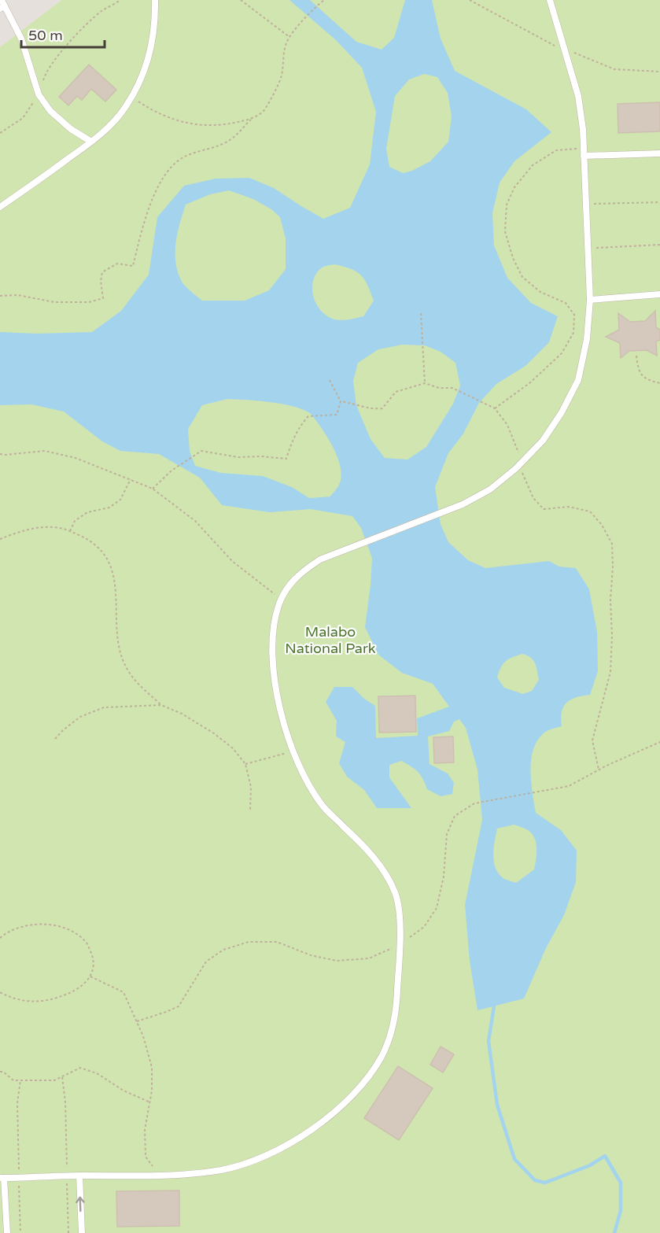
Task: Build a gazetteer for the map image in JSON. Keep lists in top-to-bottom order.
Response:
{
  "parks": ["Malabo National Park"],
  "scale_bar": "50 m"
}
